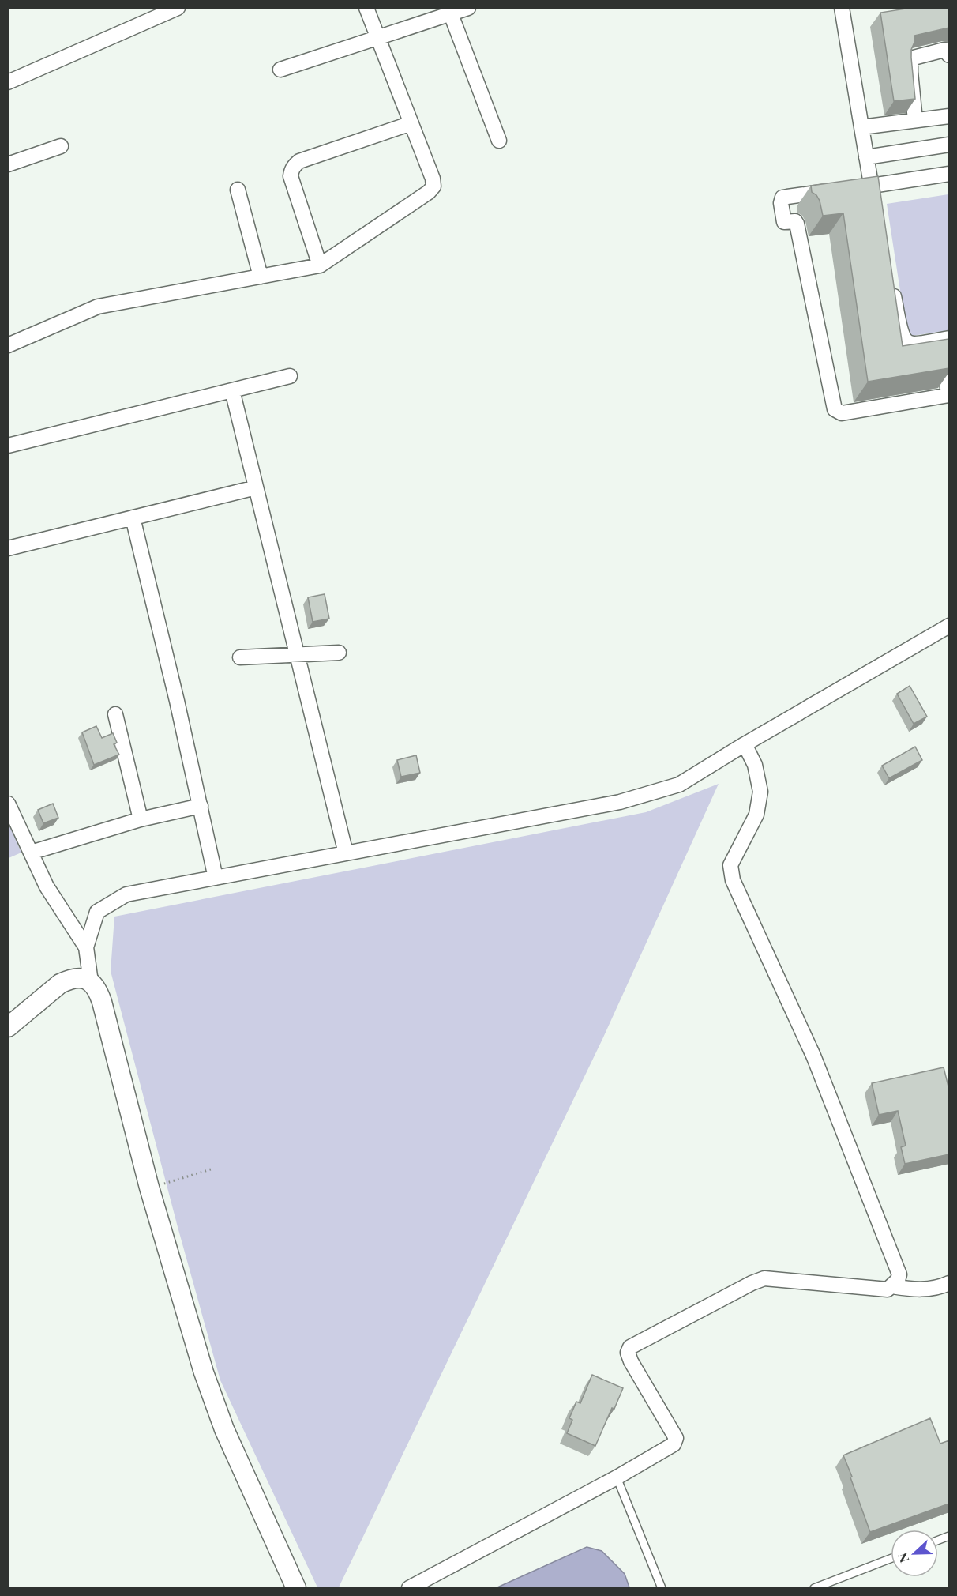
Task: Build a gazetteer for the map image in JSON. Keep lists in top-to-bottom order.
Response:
{
  "north": "left"
}
